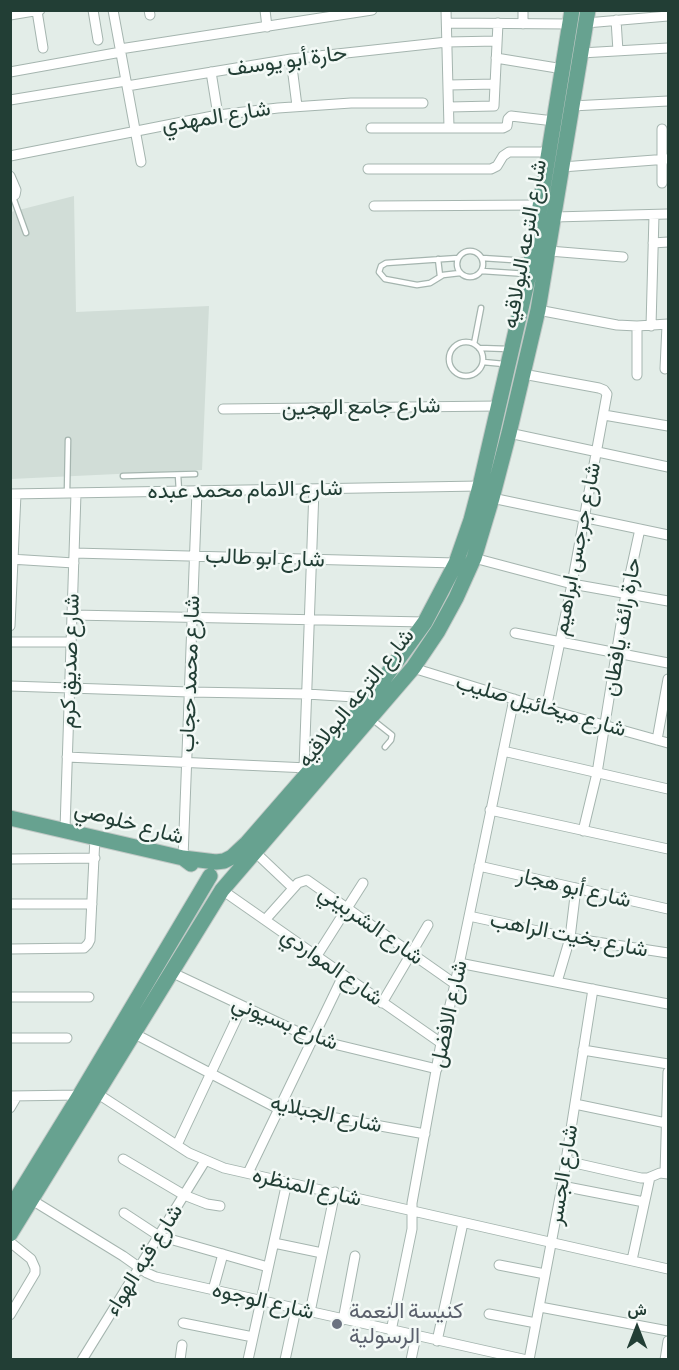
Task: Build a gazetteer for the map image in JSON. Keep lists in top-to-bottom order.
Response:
{
  "streets": {
    "main road": ["شارع الترعه البولاقيه", "شارع خلوصي"],
    "street": [
      "حارة أبو يوسف",
      "شارع المهدي",
      "شارع جامع الهجين",
      "شارع الامام محمد عبده",
      "شارع جرجس ابراهيم",
      "شارع ابو طالب",
      "حارة رائف يافطان",
      "شارع صديق كرم",
      "شارع محمد حجاب",
      "شارع ميخائيل صليب",
      "شارع أبو هجار",
      "شارع الشربيني",
      "شارع بخيت الراهب",
      "شارع المواردي",
      "شارع الافضل",
      "شارع بسيوني",
      "شارع الجبلايه",
      "شارع الجسر",
      "شارع المنظره",
      "شارع قبه الهواء",
      "شارع الوجوه"
    ]
  },
  "crossings": [
    ["شارع الترعه البولاقيه", "شارع جامع الهجين"],
    ["شارع الترعه البولاقيه", "شارع الامام محمد عبده"],
    ["شارع الترعه البولاقيه", "شارع جرجس ابراهيم"],
    ["شارع الترعه البولاقيه", "شارع ابو طالب"],
    ["شارع الترعه البولاقيه", "شارع محمد حجاب"],
    ["شارع الترعه البولاقيه", "شارع ميخائيل صليب"],
    ["شارع الترعه البولاقيه", "شارع خلوصي"],
    ["شارع الترعه البولاقيه", "شارع المواردي"],
    ["شارع الترعه البولاقيه", "شارع بسيوني"],
    ["شارع الترعه البولاقيه", "شارع الجبلايه"],
    ["شارع الترعه البولاقيه", "شارع المنظره"],
    ["شارع الترعه البولاقيه", "شارع الوجوه"],
    ["شارع الامام محمد عبده", "شارع صديق كرم"],
    ["شارع الامام محمد عبده", "شارع محمد حجاب"],
    ["شارع جرجس ابراهيم", "شارع ميخائيل صليب"],
    ["شارع ابو طالب", "شارع صديق كرم"],
    ["شارع ابو طالب", "شارع محمد حجاب"],
    ["حارة رائف يافطان", "شارع ميخائيل صليب"],
    ["شارع صديق كرم", "شارع خلوصي"],
    ["شارع محمد حجاب", "شارع خلوصي"],
    ["شارع ميخائيل صليب", "شارع الافضل"],
    ["شارع خلوصي", "شارع المواردي"],
    ["شارع أبو هجار", "شارع الافضل"],
    ["شارع الشربيني", "شارع المواردي"],
    ["شارع الشربيني", "شارع الافضل"],
    ["شارع بخيت الراهب", "شارع الافضل"],
    ["شارع المواردي", "شارع الافضل"],
    ["شارع الافضل", "شارع بسيوني"],
    ["شارع الافضل", "شارع الجبلايه"],
    ["شارع الافضل", "شارع المنظره"],
    ["شارع الافضل", "شارع الوجوه"],
    ["شارع الجسر", "شارع المنظره"],
    ["شارع الجسر", "شارع الوجوه"],
    ["شارع المنظره", "شارع قبه الهواء"],
    ["شارع قبه الهواء", "شارع الوجوه"]
  ],
  "places": ["كنيسة النعمة الرسولية"],
  "north": "top"
}
